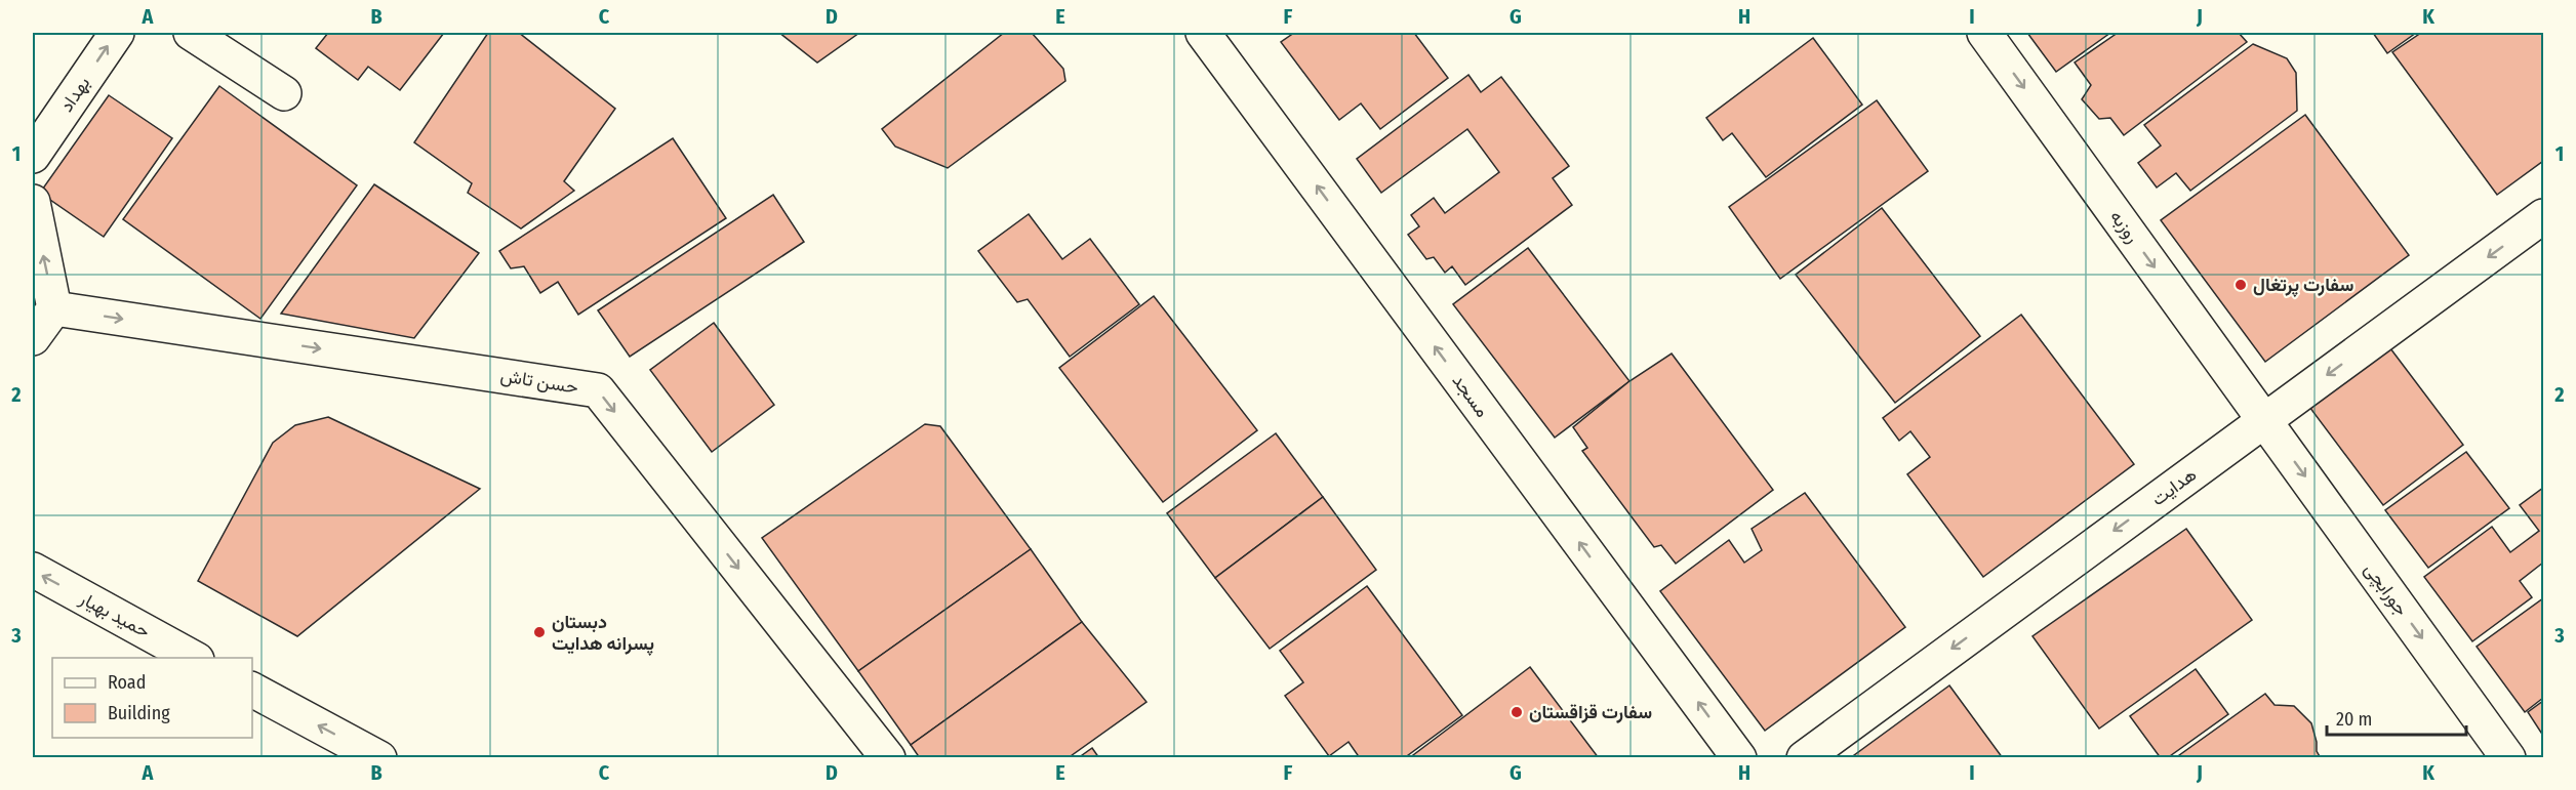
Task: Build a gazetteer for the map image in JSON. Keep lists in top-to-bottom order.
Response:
{
  "streets": {
    "street": [
      "بهداد",
      "روزبه",
      "حسن تاش",
      "مسجد",
      "هدایت",
      "جورابچی",
      "حمید بهیار"
    ]
  },
  "crossings": [
    ["روزبه", "هدایت"],
    ["روزبه", "جورابچی"],
    ["هدایت", "جورابچی"]
  ],
  "one_way": [
    "بهداد",
    "روزبه",
    "حسن تاش",
    "مسجد",
    "هدایت",
    "جورابچی",
    "حمید بهیار"
  ],
  "places": ["سفارت پرتغال", "دبستان پسرانه هدایت", "سفارت قزاقستان"],
  "legend": ["Road", "Building"],
  "scale_bar": "20 m",
  "grid": {
    "columns": [
      "A",
      "B",
      "C",
      "D",
      "E",
      "F",
      "G",
      "H",
      "I",
      "J",
      "K"
    ],
    "rows": ["1", "2", "3"]
  }
}
